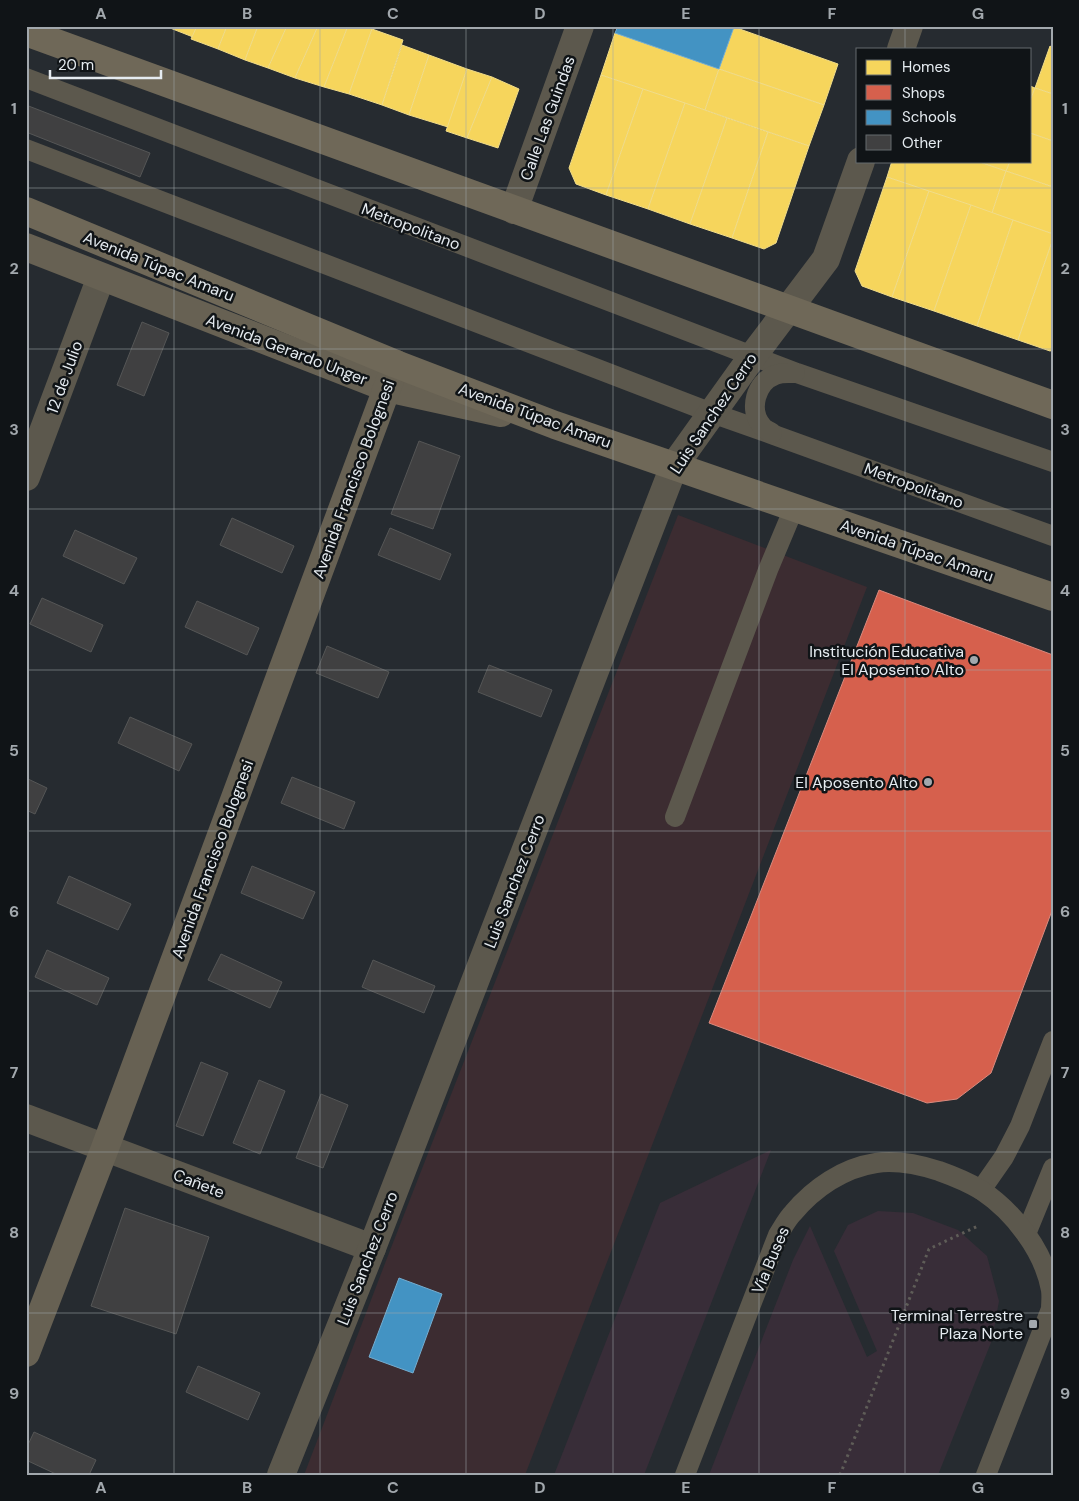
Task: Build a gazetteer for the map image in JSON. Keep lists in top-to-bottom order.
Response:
{
  "streets": {
    "main road": ["Avenida Túpac Amaru"],
    "street": [
      "Calle Las Guindas",
      "Avenida Gerardo Unger",
      "12 de Julio",
      "Luis Sanchez Cerro",
      "Avenida Francisco Bolognesi",
      "Cañete"
    ],
    "lane": ["Metropolitano", "Vía Buses"]
  },
  "crossings": [
    ["Metropolitano", "Luis Sanchez Cerro"],
    ["Avenida Túpac Amaru", "Avenida Gerardo Unger"],
    ["Avenida Túpac Amaru", "Luis Sanchez Cerro"],
    ["Avenida Túpac Amaru", "Avenida Francisco Bolognesi"],
    ["Avenida Gerardo Unger", "12 de Julio"],
    ["Avenida Gerardo Unger", "Avenida Francisco Bolognesi"],
    ["Luis Sanchez Cerro", "Cañete"],
    ["Avenida Francisco Bolognesi", "Cañete"]
  ],
  "places": {
    "other": ["Institución Educativa El Aposento Alto", "El Aposento Alto"],
    "transit": ["Terminal Terrestre Plaza Norte"]
  },
  "legend": [
    "Homes",
    "Shops",
    "Schools",
    "Other"
  ],
  "scale_bar": "20 m",
  "grid": {
    "columns": [
      "A",
      "B",
      "C",
      "D",
      "E",
      "F",
      "G"
    ],
    "rows": [
      "1",
      "2",
      "3",
      "4",
      "5",
      "6",
      "7",
      "8",
      "9"
    ]
  }
}
